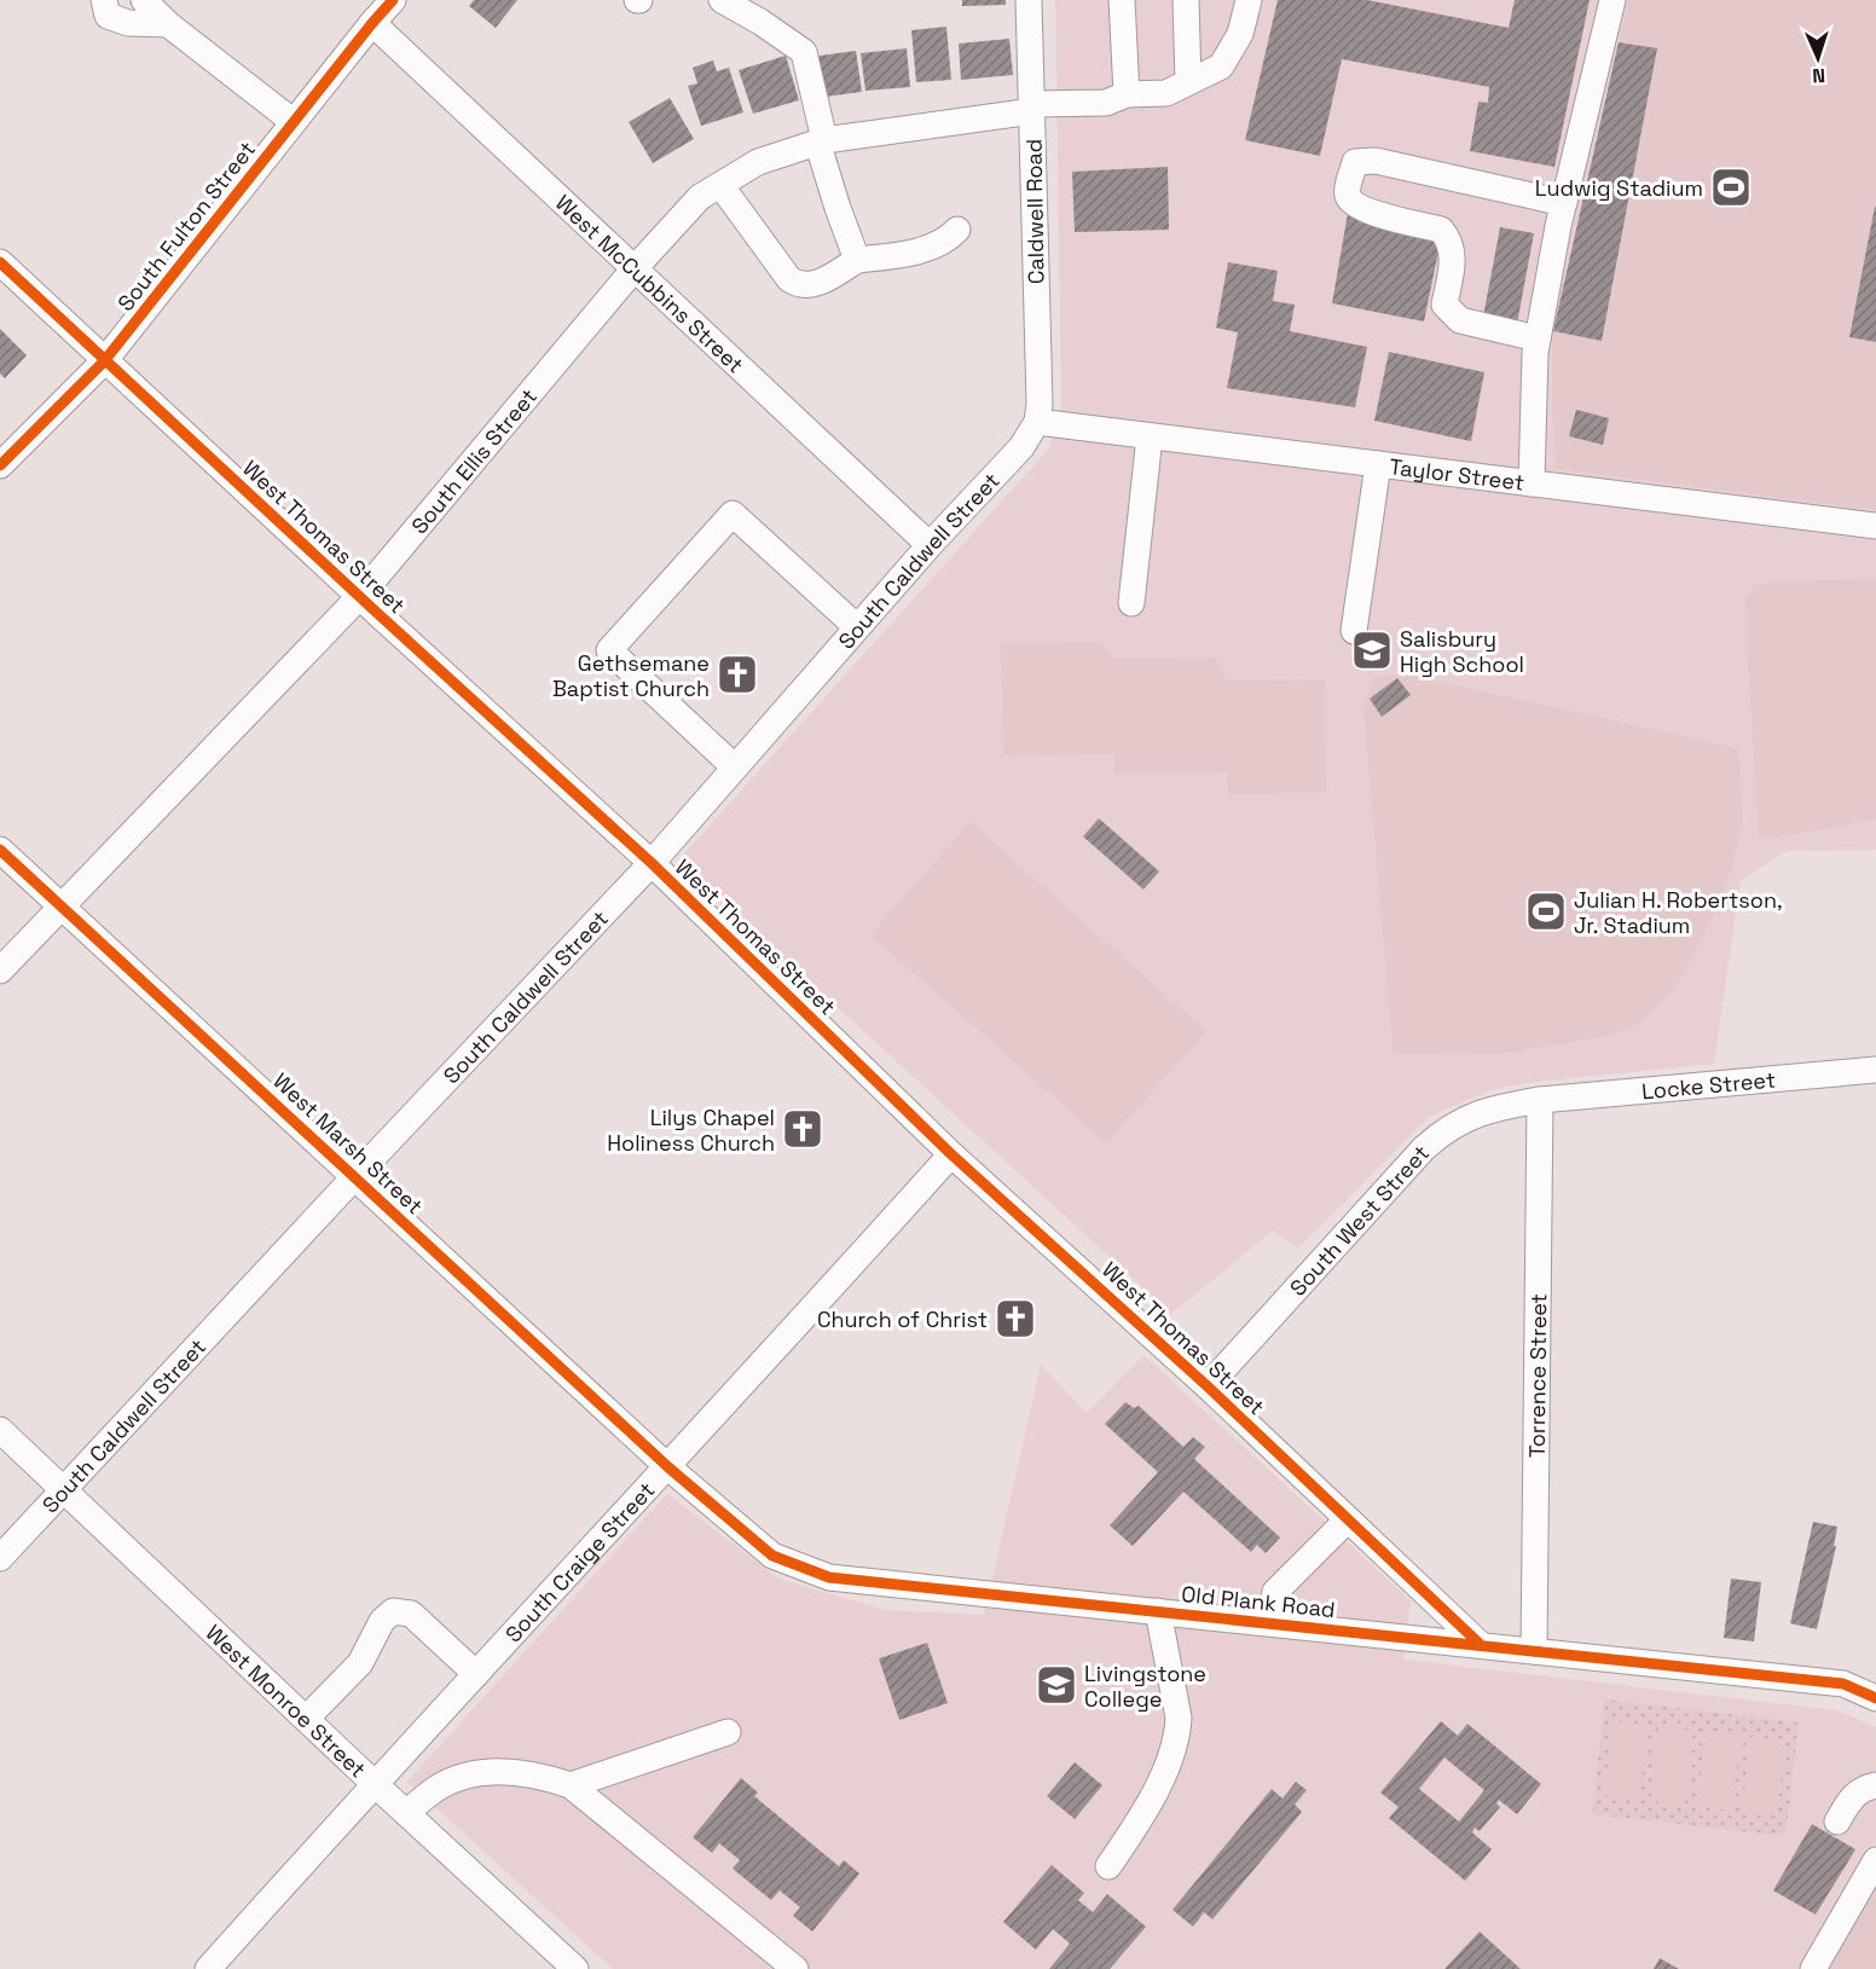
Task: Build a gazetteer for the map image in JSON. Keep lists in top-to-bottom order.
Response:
{
  "streets": {
    "street": [
      "Caldwell Road",
      "South Fulton Street",
      "West McCubbins Street",
      "South Ellis Street",
      "Taylor Street",
      "West Thomas Street",
      "South Caldwell Street",
      "Locke Street",
      "West Marsh Street",
      "South West Street",
      "Torrence Street",
      "South Craige Street",
      "Old Plank Road",
      "West Monroe Street"
    ]
  },
  "crossings": [
    ["Caldwell Road", "South Ellis Street"],
    ["Caldwell Road", "Taylor Street"],
    ["Caldwell Road", "South Caldwell Street"],
    ["South Fulton Street", "West McCubbins Street"],
    ["South Fulton Street", "West Thomas Street"],
    ["West McCubbins Street", "South Ellis Street"],
    ["West McCubbins Street", "South Caldwell Street"],
    ["South Ellis Street", "West Thomas Street"],
    ["South Ellis Street", "West Marsh Street"],
    ["Taylor Street", "South Caldwell Street"],
    ["West Thomas Street", "South Caldwell Street"],
    ["West Thomas Street", "South West Street"],
    ["West Thomas Street", "South Craige Street"],
    ["West Thomas Street", "Old Plank Road"],
    ["South Caldwell Street", "West Marsh Street"],
    ["South Caldwell Street", "West Monroe Street"],
    ["Locke Street", "South West Street"],
    ["Locke Street", "Torrence Street"],
    ["West Marsh Street", "South Craige Street"],
    ["West Marsh Street", "Old Plank Road"],
    ["South West Street", "Torrence Street"],
    ["Torrence Street", "Old Plank Road"],
    ["South Craige Street", "Old Plank Road"],
    ["South Craige Street", "West Monroe Street"]
  ],
  "places": {
    "sports": ["Ludwig Stadium", "Julian H. Robertson, Jr. Stadium"],
    "school or university": ["Salisbury High School", "Livingstone College"],
    "church": ["Gethsemane Baptist Church", "Lilys Chapel Holiness Church", "Church of Christ"]
  },
  "north": "bottom"
}
